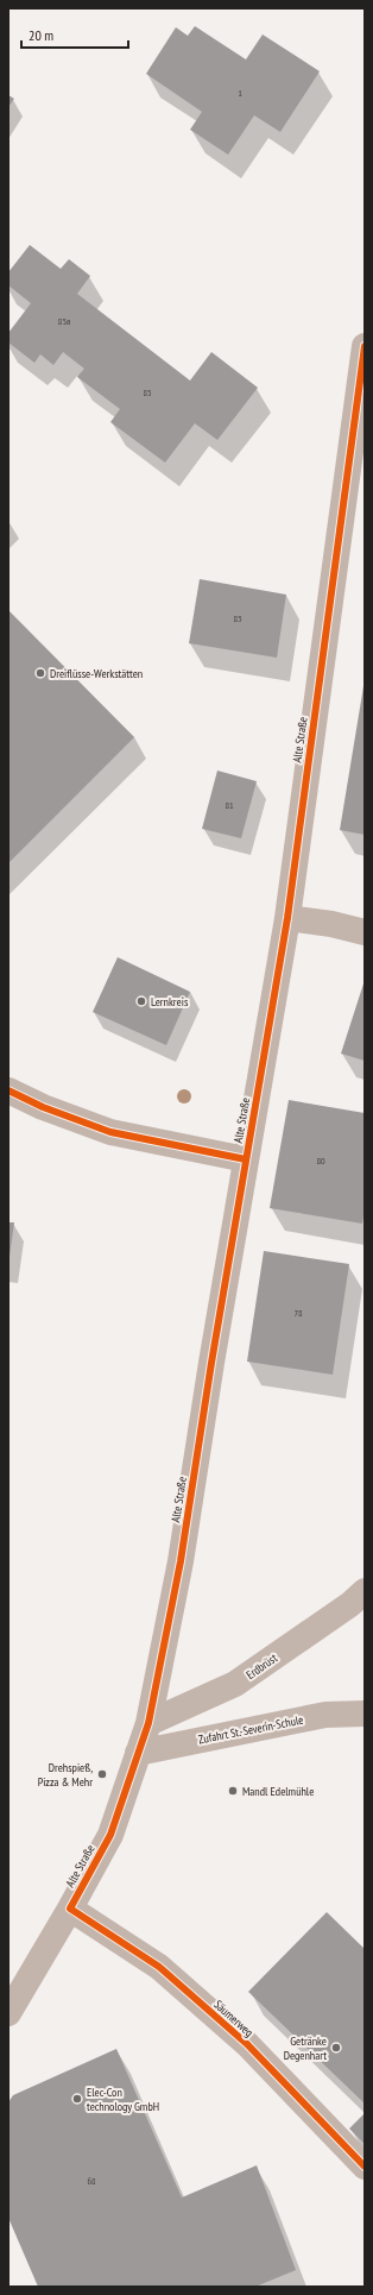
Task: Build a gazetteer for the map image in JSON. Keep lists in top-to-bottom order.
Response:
{
  "streets": {
    "street": [
      "Alte Straße",
      "Erdbrüst",
      "Zufahrt St.-Severin-Schule",
      "Säumerweg"
    ]
  },
  "crossings": [
    ["Alte Straße", "Erdbrüst"],
    ["Alte Straße", "Zufahrt St.-Severin-Schule"],
    ["Alte Straße", "Säumerweg"]
  ],
  "places": [
    "Dreiflüsse-Werkstätten",
    "Lernkreis",
    "Drehspieß, Pizza & Mehr",
    "Mandl Edelmühle",
    "Getränke Degenhart",
    "Elec-Con technology GmbH"
  ],
  "house_numbers": [
    "1",
    "85a",
    "85",
    "83",
    "81",
    "80",
    "78",
    "68"
  ],
  "scale_bar": "20 m"
}
